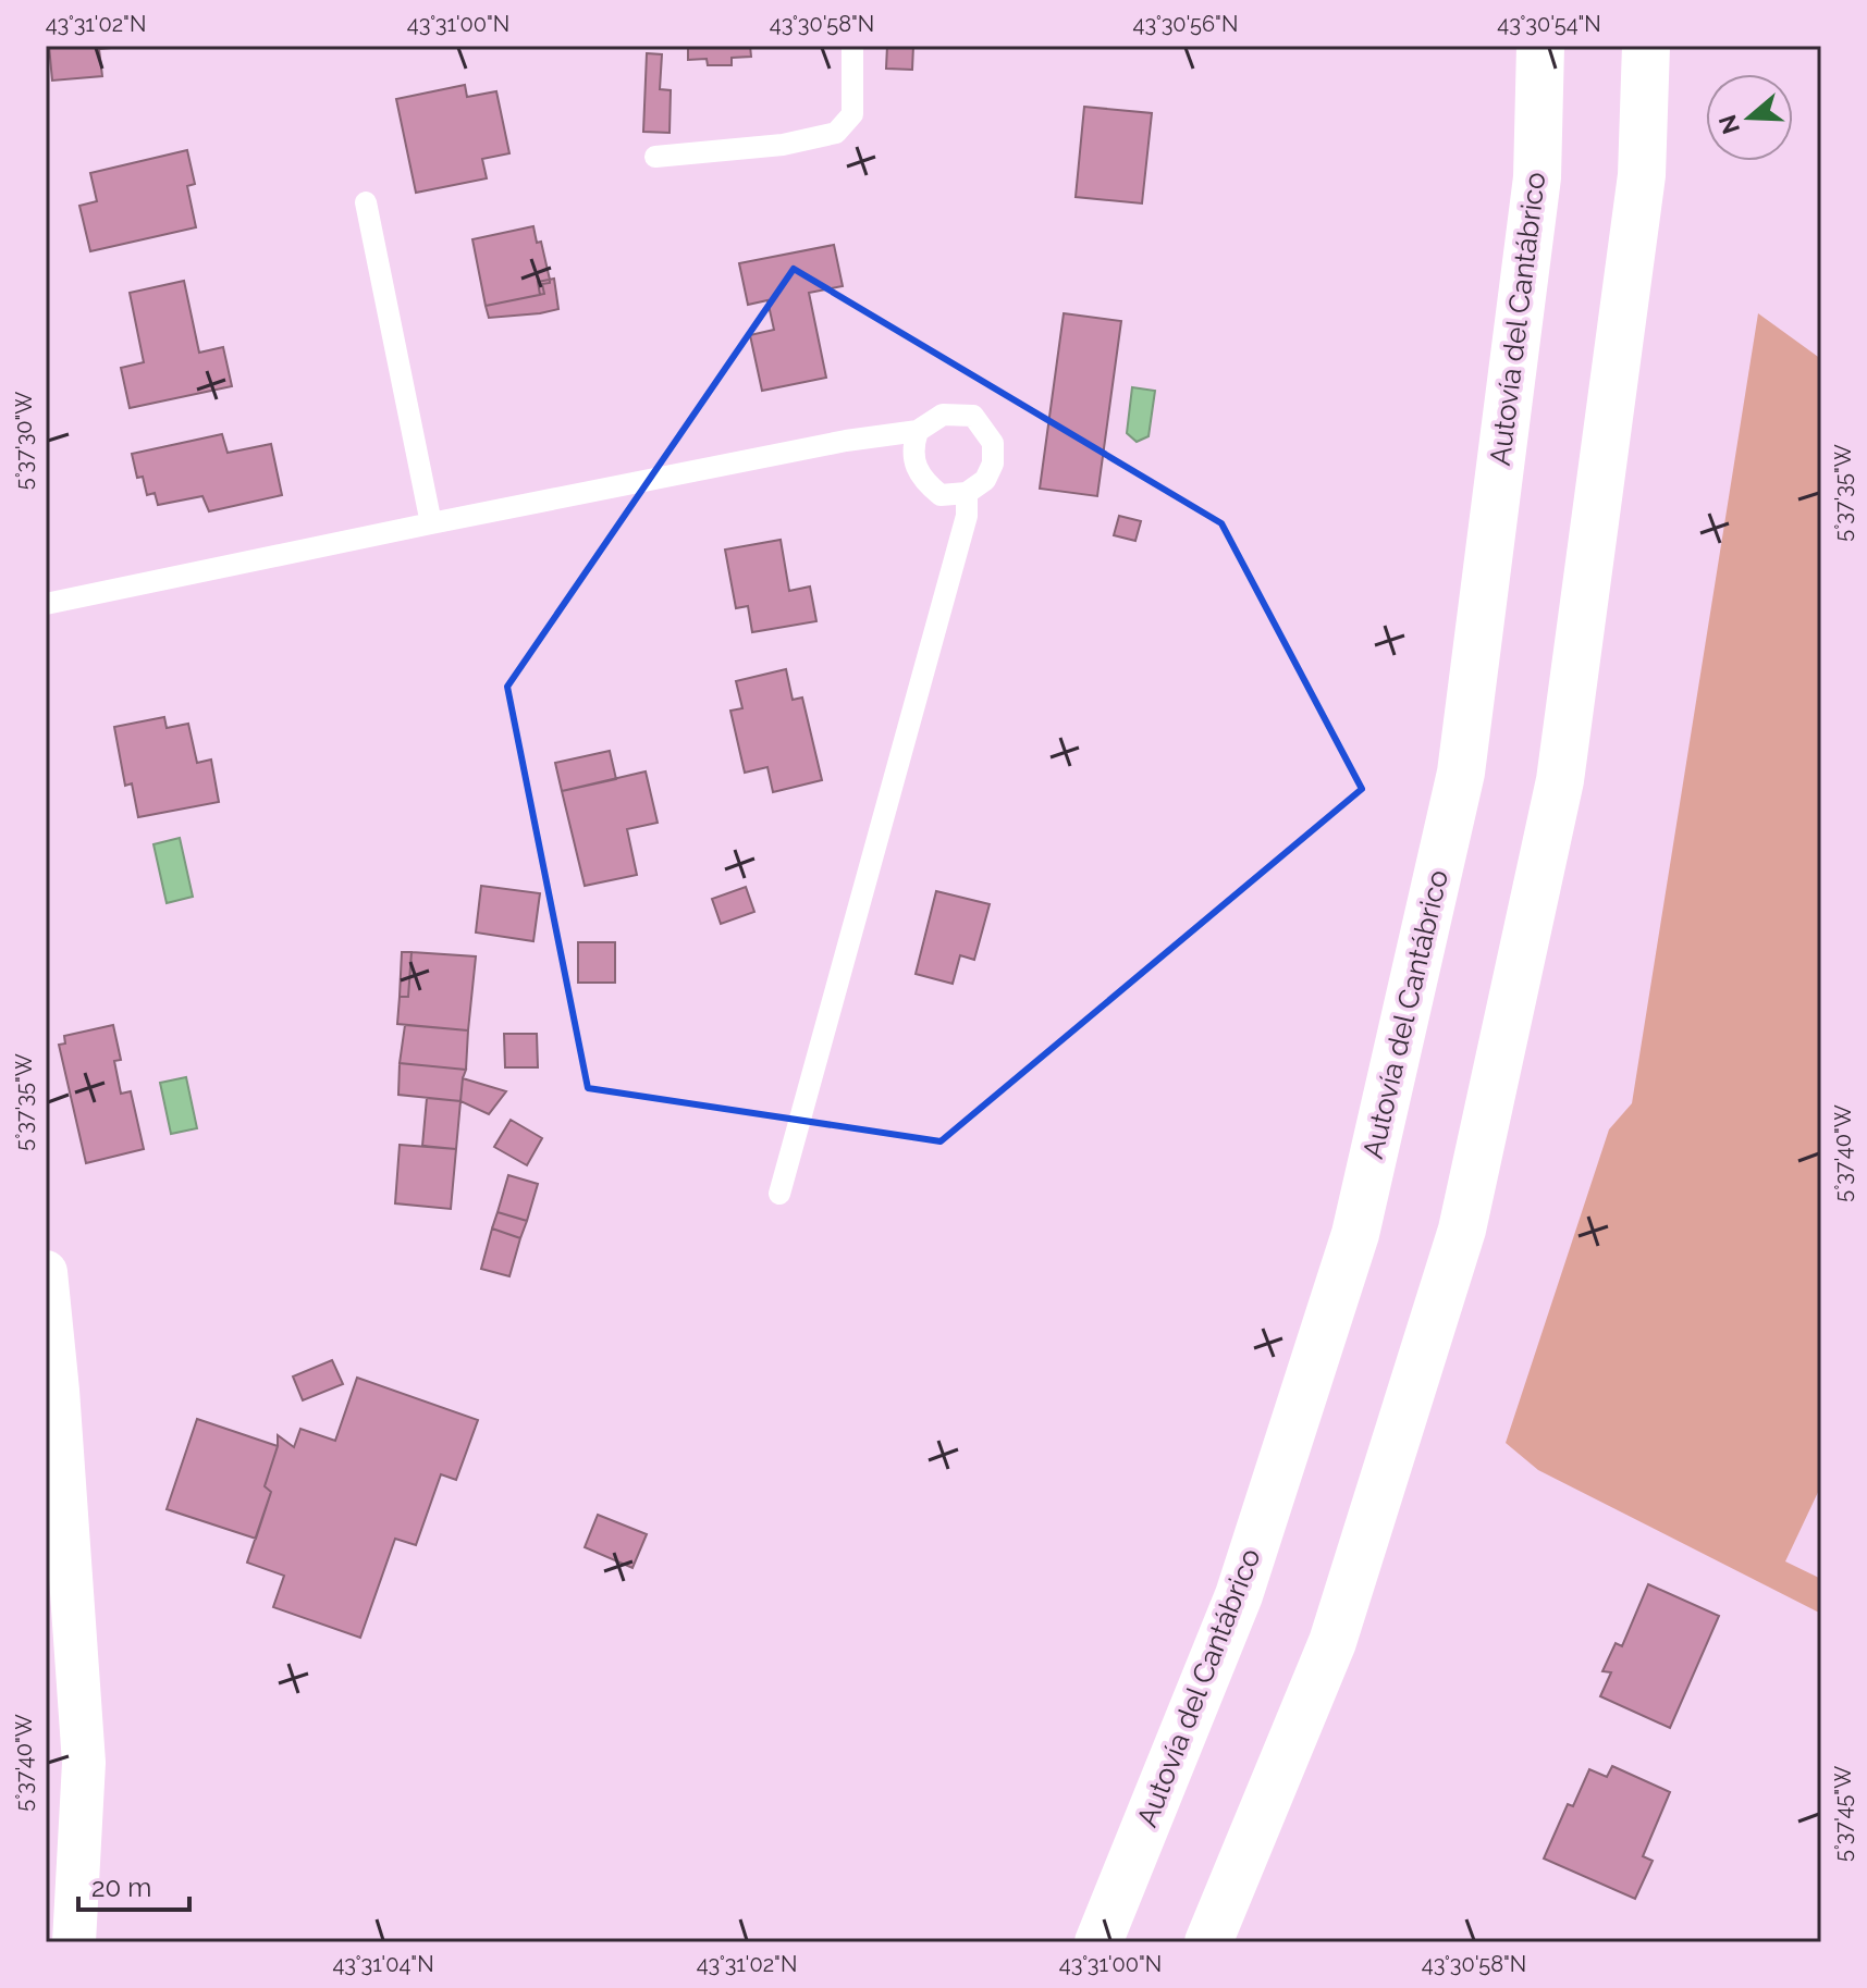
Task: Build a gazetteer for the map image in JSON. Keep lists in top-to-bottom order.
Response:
{
  "streets": {
    "highway": ["Autovía del Cantábrico"]
  },
  "scale_bar": "20 m",
  "north": "left",
  "coordinates": [
    "43°31'02\"N",
    "43°31'00\"N",
    "43°30'58\"N",
    "43°30'56\"N",
    "43°30'54\"N",
    "5°37'30\"W",
    "5°37'35\"W",
    "5°37'40\"W",
    "5°37'45\"W",
    "43°31'04\"N"
  ]
}
